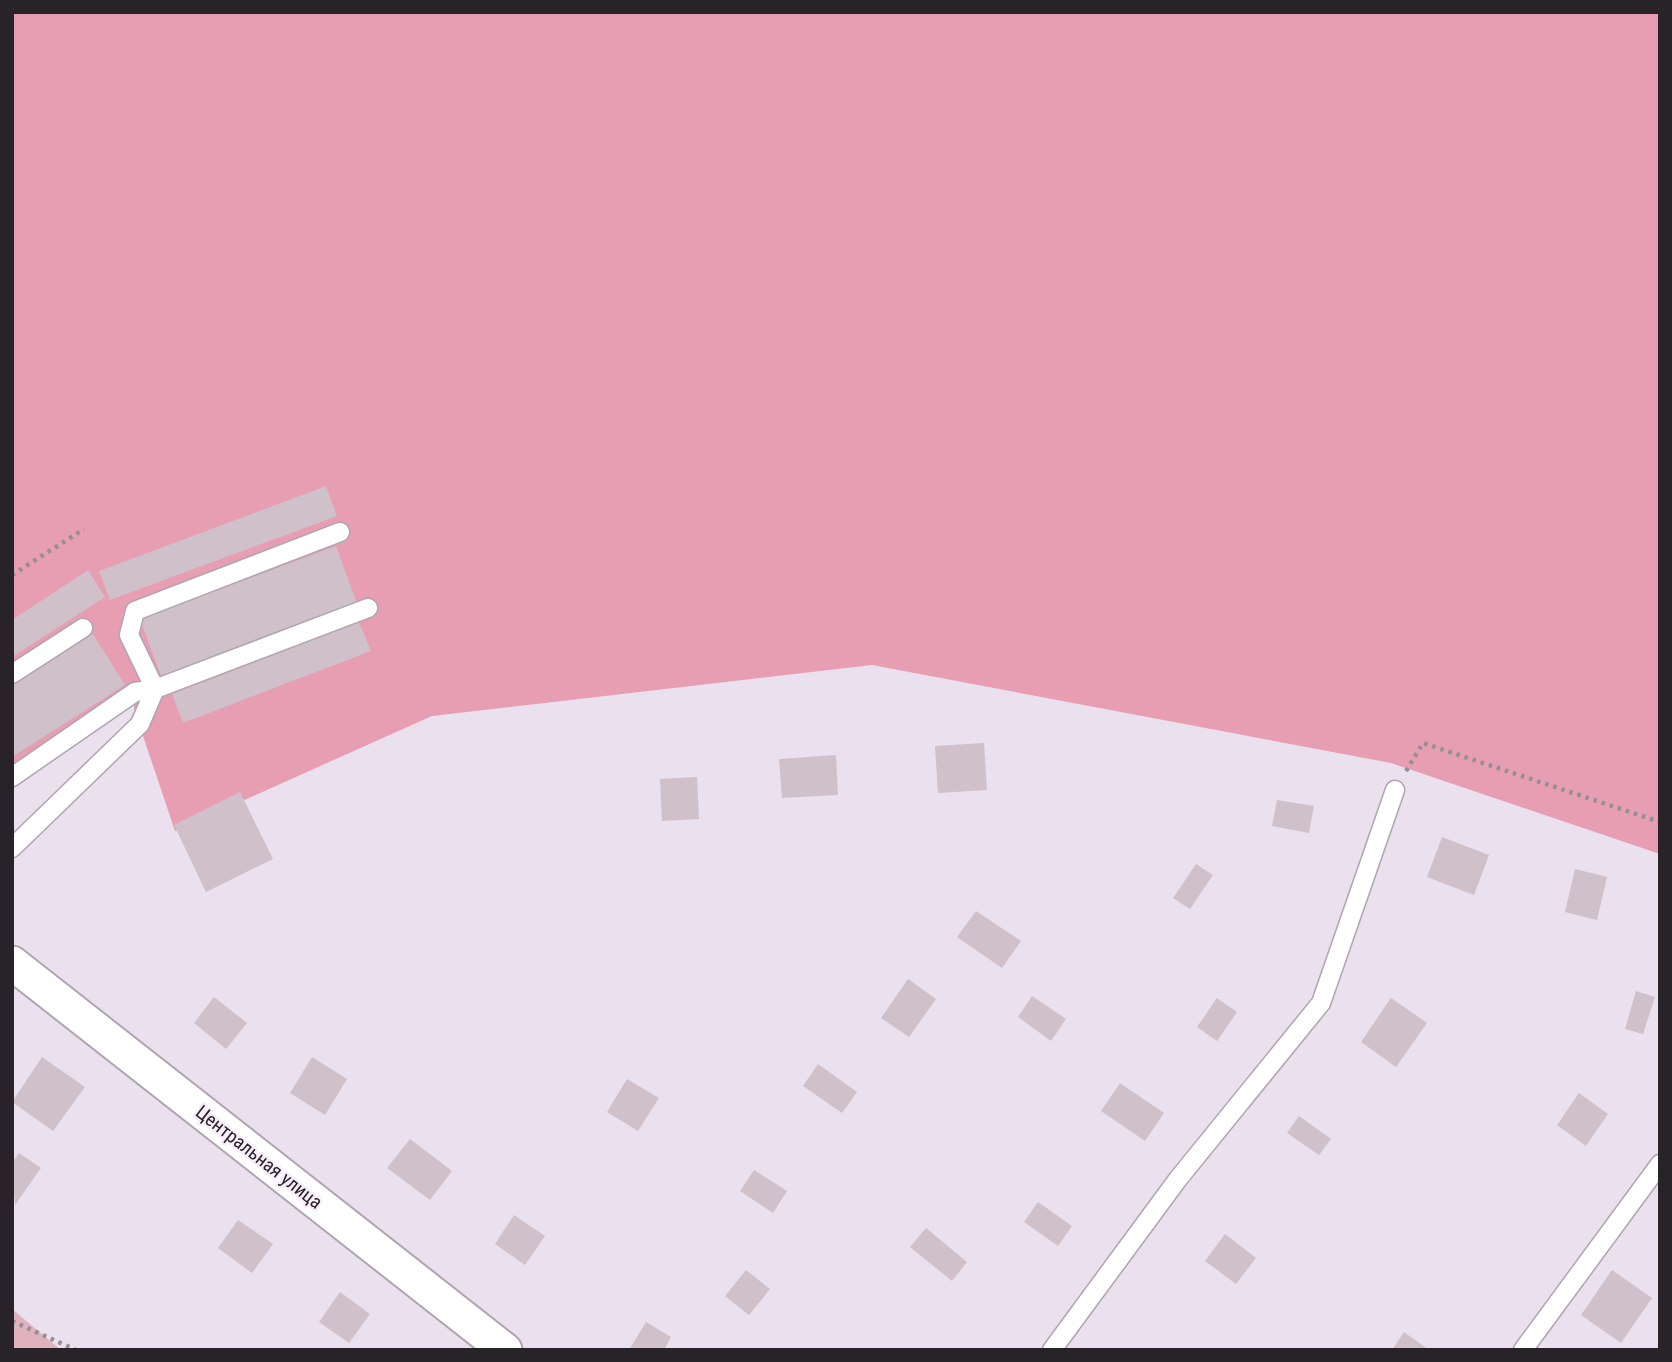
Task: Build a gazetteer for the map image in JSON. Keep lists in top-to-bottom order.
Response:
{
  "streets": {
    "street": ["Центральная улица"]
  }
}
